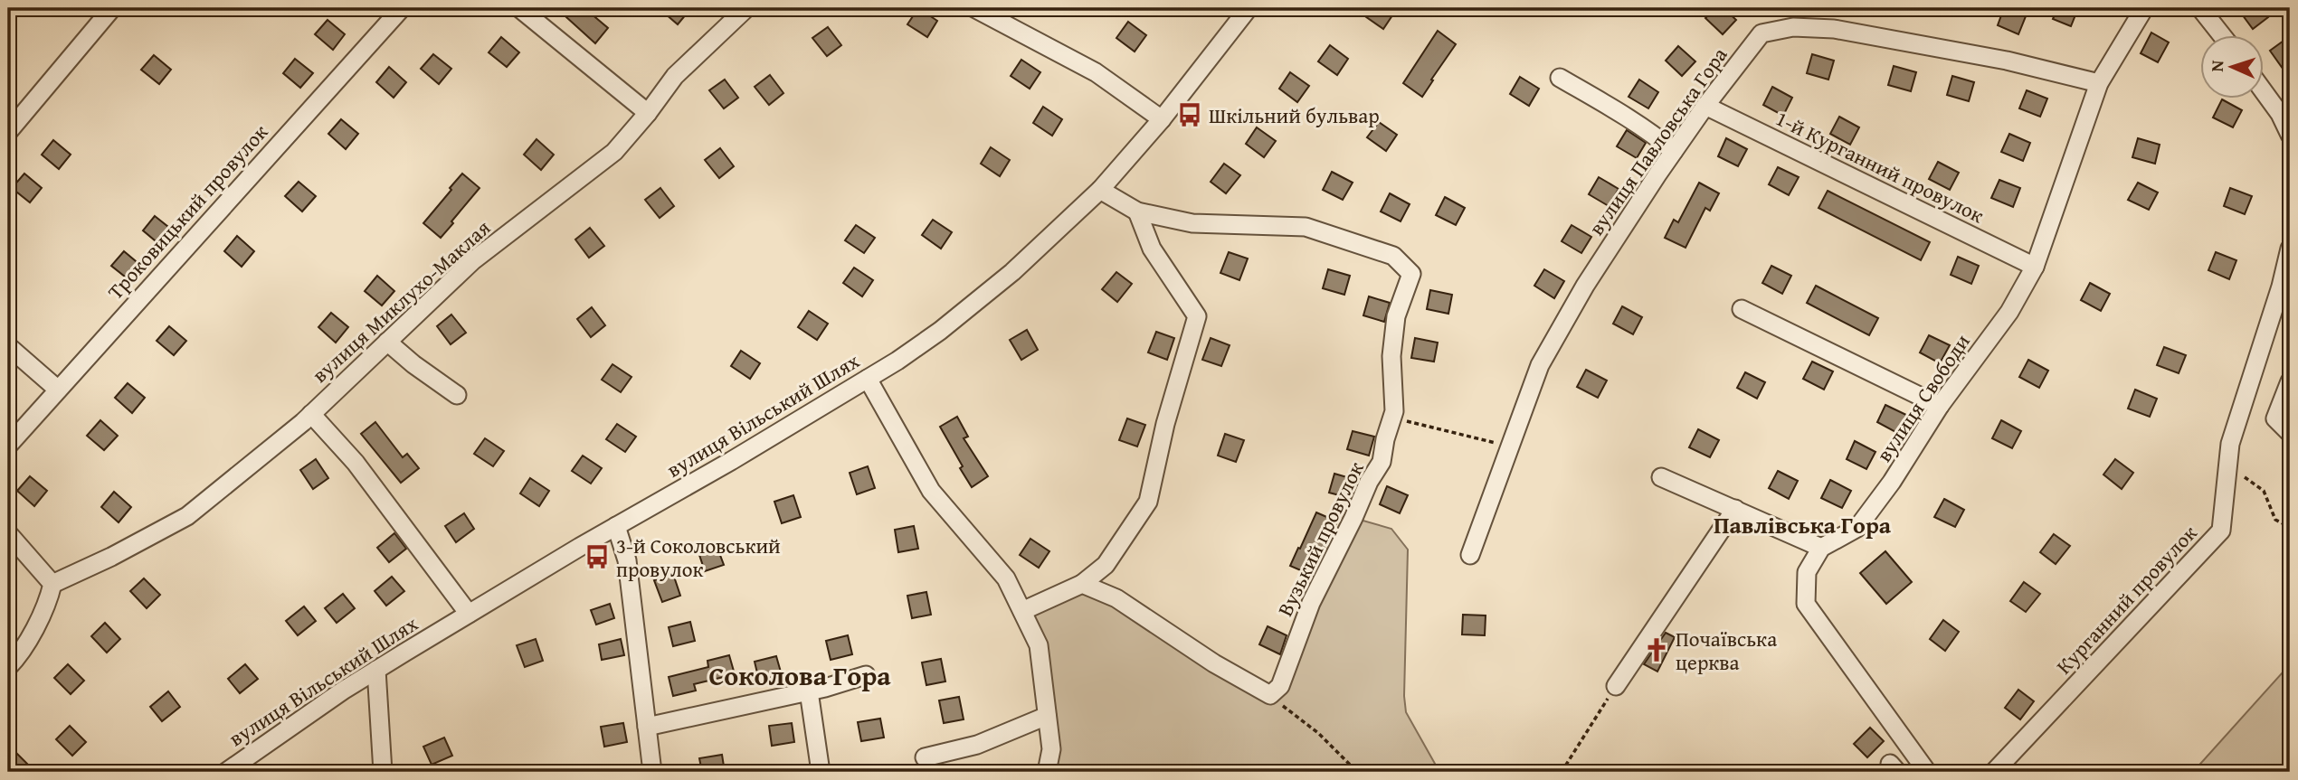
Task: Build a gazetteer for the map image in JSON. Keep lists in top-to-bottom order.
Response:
{
  "streets": {
    "street": [
      "вулиця Павловська Гора",
      "1-й Курганний провулок",
      "Троковицький провулок",
      "вулиця Миклухо-Маклая",
      "вулиця Свободи",
      "вулиця Вільський Шлях",
      "Вузький провулок",
      "Курганний провулок"
    ]
  },
  "crossings": [
    ["вулиця Павловська Гора", "1-й Курганний провулок"],
    ["вулиця Павловська Гора", "вулиця Свободи"],
    ["1-й Курганний провулок", "вулиця Свободи"],
    ["вулиця Вільський Шлях", "Вузький провулок"]
  ],
  "districts": ["Павлівська Гора", "Соколова Гора"],
  "places": {
    "bus stop": ["Шкільний бульвар", "3-й Соколовський провулок"],
    "church": ["Почаївська церква"]
  },
  "north": "left"
}
